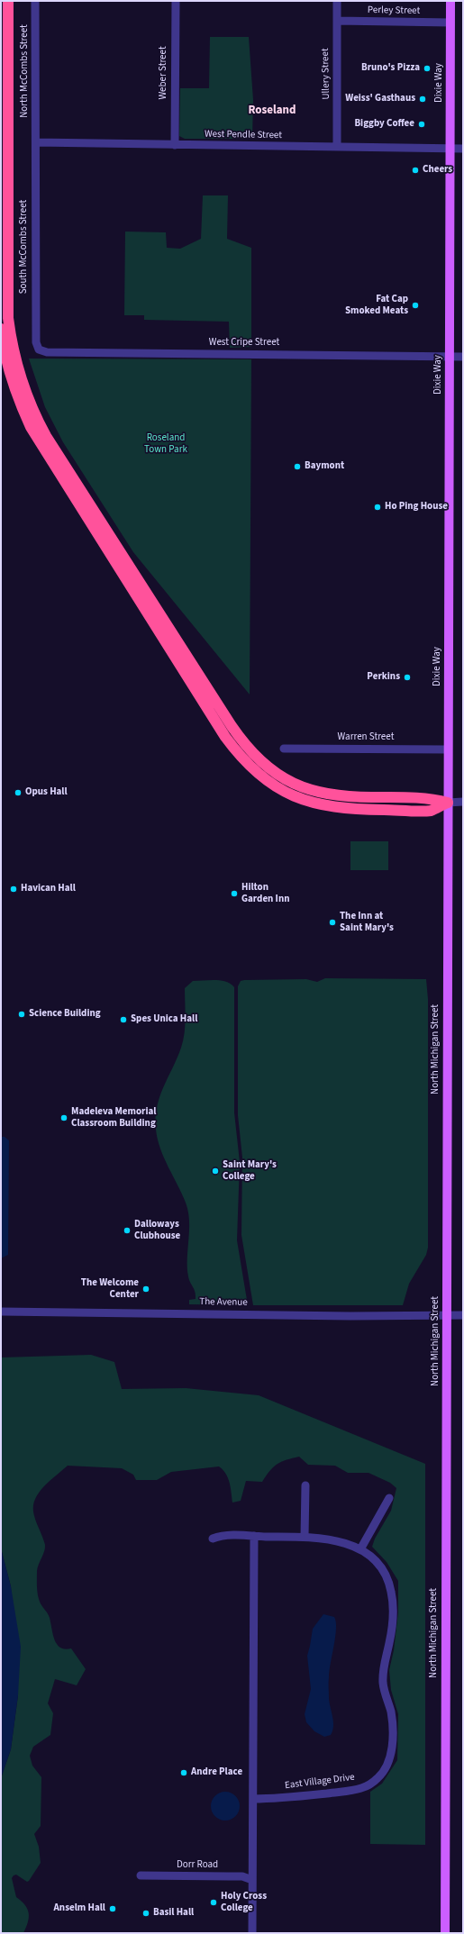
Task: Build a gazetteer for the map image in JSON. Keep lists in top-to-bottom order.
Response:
{
  "streets": {
    "main road": ["Dixie Way", "North Michigan Street"],
    "street": [
      "Perley Street",
      "North McCombs Street",
      "Weber Street",
      "Ullery Street",
      "West Pendle Street",
      "South McCombs Street",
      "West Cripe Street",
      "Warren Street",
      "The Avenue",
      "East Village Drive",
      "Dorr Road"
    ]
  },
  "crossings": [
    ["Perley Street", "Ullery Street"],
    ["Perley Street", "Dixie Way"],
    ["North McCombs Street", "West Pendle Street"],
    ["North McCombs Street", "South McCombs Street"],
    ["Weber Street", "West Pendle Street"],
    ["Ullery Street", "West Pendle Street"],
    ["Dixie Way", "West Pendle Street"],
    ["Dixie Way", "West Cripe Street"],
    ["Dixie Way", "Warren Street"],
    ["Dixie Way", "North Michigan Street"],
    ["West Pendle Street", "South McCombs Street"],
    ["South McCombs Street", "West Cripe Street"],
    ["Warren Street", "North Michigan Street"],
    ["North Michigan Street", "The Avenue"]
  ],
  "districts": ["Roseland"],
  "parks": ["Roseland Town Park"],
  "places": [
    "Bruno's Pizza",
    "Weiss' Gasthaus",
    "Biggby Coffee",
    "Cheers",
    "Fat Cap Smoked Meats",
    "Baymont",
    "Ho Ping House",
    "Perkins",
    "Opus Hall",
    "Havican Hall",
    "Hilton Garden Inn",
    "The Inn at Saint Mary's",
    "Science Building",
    "Spes Unica Hall",
    "Madeleva Memorial Classroom Building",
    "Saint Mary's College",
    "Dalloways Clubhouse",
    "The Welcome Center",
    "Andre Place",
    "Holy Cross College",
    "Anselm Hall",
    "Basil Hall"
  ]
}
